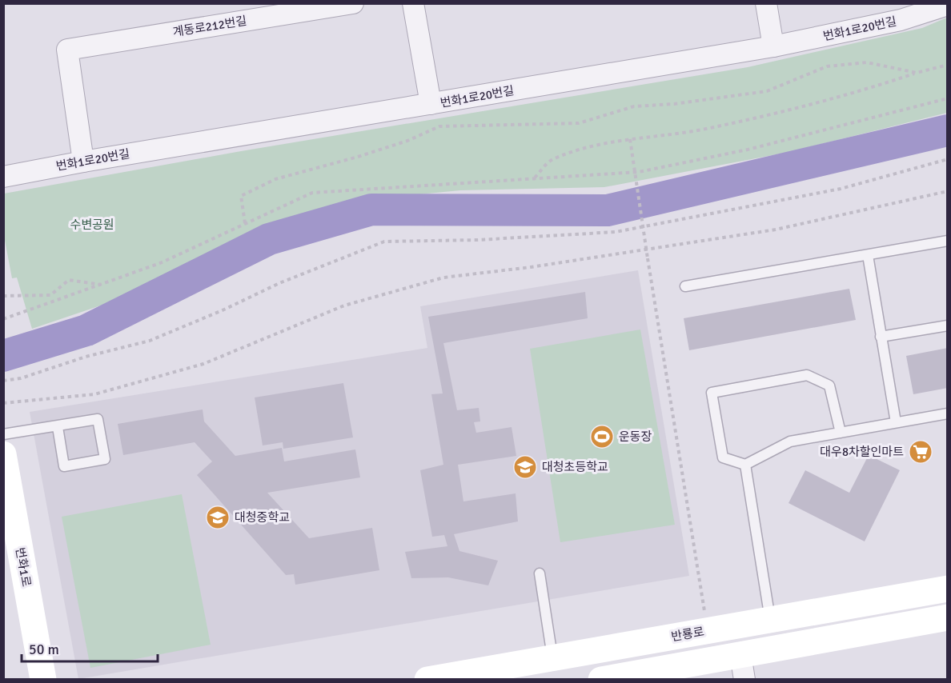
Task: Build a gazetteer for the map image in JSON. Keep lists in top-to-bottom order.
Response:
{
  "streets": {
    "street": [
      "계동로212번길",
      "번화1로20번길",
      "번화1로",
      "반룡로"
    ]
  },
  "crossings": [
    ["계동로212번길", "번화1로20번길"]
  ],
  "parks": ["수변공원"],
  "places": {
    "sports": ["운동장"],
    "supermarket": ["대우8차할인마트"],
    "school or university": ["대청초등학교", "대청중학교"]
  },
  "scale_bar": "50 m"
}
